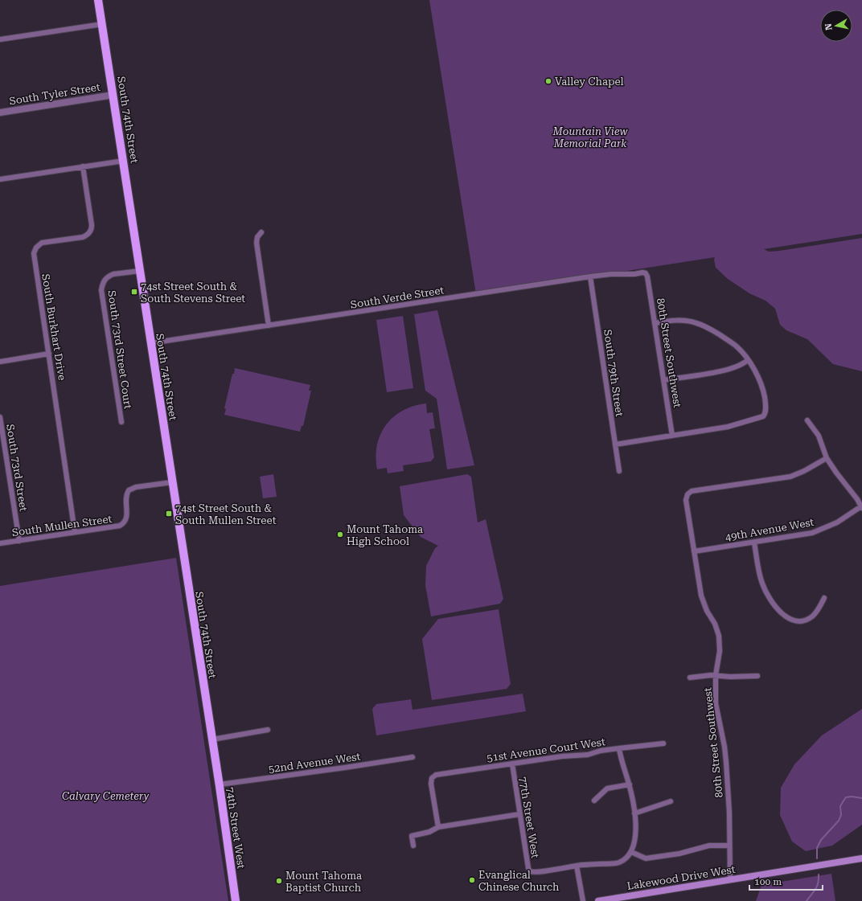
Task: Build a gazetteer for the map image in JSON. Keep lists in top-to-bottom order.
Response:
{
  "streets": {
    "main road": ["South 74th Street", "74th Street West", "Lakewood Drive West"],
    "street": [
      "South Tyler Street",
      "South Verde Street",
      "South Burkhart Drive",
      "South 73rd Street Court",
      "80th Street Southwest",
      "South 79th Street",
      "South 73rd Street",
      "South Mullen Street",
      "49th Avenue West",
      "51st Avenue Court West",
      "52nd Avenue West",
      "77th Street West"
    ]
  },
  "crossings": [
    ["South Tyler Street", "South 74th Street"],
    ["South 74th Street", "South Verde Street"],
    ["South 74th Street", "South 73rd Street Court"],
    ["South 74th Street", "South Mullen Street"],
    ["South 74th Street", "74th Street West"],
    ["South Verde Street", "80th Street Southwest"],
    ["South Verde Street", "South 79th Street"],
    ["South Burkhart Drive", "South Mullen Street"],
    ["80th Street Southwest", "49th Avenue West"],
    ["80th Street Southwest", "Lakewood Drive West"],
    ["South 73rd Street", "South Mullen Street"],
    ["51st Avenue Court West", "77th Street West"],
    ["52nd Avenue West", "74th Street West"]
  ],
  "parks": ["Mountain View Memorial Park", "Calvary Cemetery"],
  "places": {
    "other": [
      "Valley Chapel",
      "Mount Tahoma High School",
      "Evanglical Chinese Church",
      "Mount Tahoma Baptist Church"
    ],
    "transit": ["74st Street South & South Stevens Street", "74st Street South & South Mullen Street"]
  },
  "scale_bar": "100 m",
  "north": "left"
}
